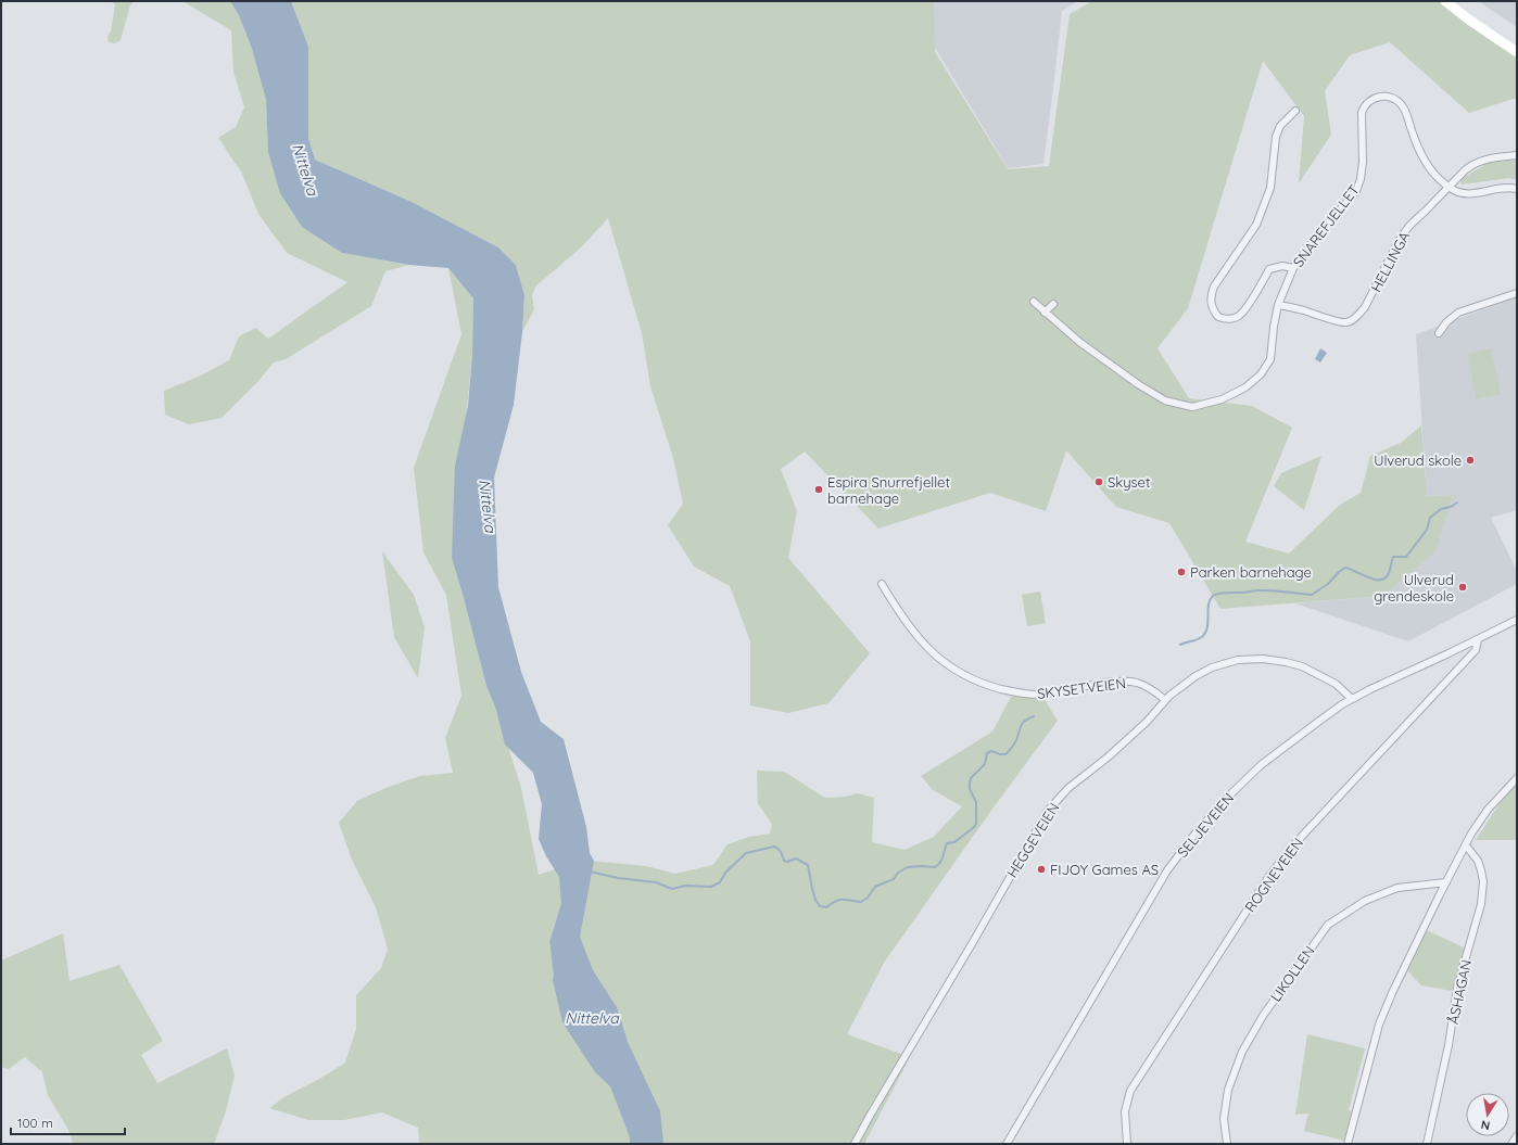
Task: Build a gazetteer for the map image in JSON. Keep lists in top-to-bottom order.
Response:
{
  "streets": {
    "street": [
      "SNAREFJELLET",
      "HELLINGA",
      "SKYSETVEIEN",
      "SELJEVEIEN",
      "HEGGEVEIEN",
      "ROGNEVEIEN",
      "LIKOLLEN",
      "ÅSHAGAN"
    ]
  },
  "crossings": [
    ["SNAREFJELLET", "HELLINGA"],
    ["SKYSETVEIEN", "HEGGEVEIEN"],
    ["SELJEVEIEN", "HEGGEVEIEN"],
    ["SELJEVEIEN", "ROGNEVEIEN"]
  ],
  "water": ["Nittelva"],
  "places": [
    "Ulverud skole",
    "Skyset",
    "Espira Snurrefjellet barnehage",
    "Parken barnehage",
    "Ulverud grendeskole",
    "FIJOY Games AS"
  ],
  "scale_bar": "100 m",
  "north": "bottom"
}
